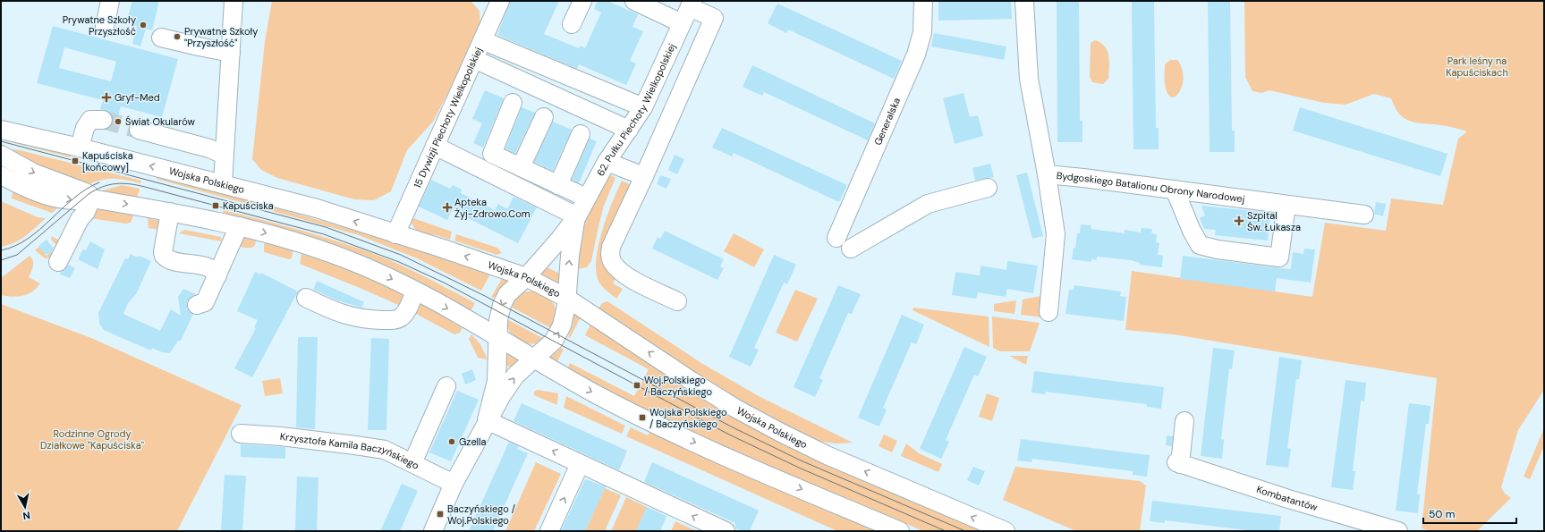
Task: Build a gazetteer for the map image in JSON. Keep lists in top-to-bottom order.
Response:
{
  "streets": {
    "street": [
      "62. Pułku Piechoty Wielkopolskiej",
      "15 Dywizji Piechoty Wielkopolskiej",
      "Generalska",
      "Wojska Polskiego",
      "Bydgoskiego Batalionu Obrony Narodowej",
      "Krzysztofa Kamila Baczyńskiego",
      "Kombatantów"
    ]
  },
  "crossings": [
    ["15 Dywizji Piechoty Wielkopolskiej", "Wojska Polskiego"]
  ],
  "parks": ["Park leśny na Kapuściskach", "Rodzinne Ogrody Działkowe \"Kapuściska\""],
  "places": {
    "other": [
      "Prywatne Szkoły Przyszłość",
      "Prywatne Szkoły \"Przyszłość\"",
      "Świat Okularów",
      "Gzella"
    ],
    "health": ["Gryf-Med", "Apteka Żyj-Zdrowo.Com", "Szpital Św. Łukasza"],
    "transit": [
      "Kapuściska [końcowy]",
      "Kapuściska",
      "Woj.Polskiego / Baczyńskiego",
      "Wojska Polskiego / Baczyńskiego",
      "Baczyńskiego / Woj.Polskiego"
    ]
  },
  "scale_bar": "50 m",
  "north": "bottom"
}
